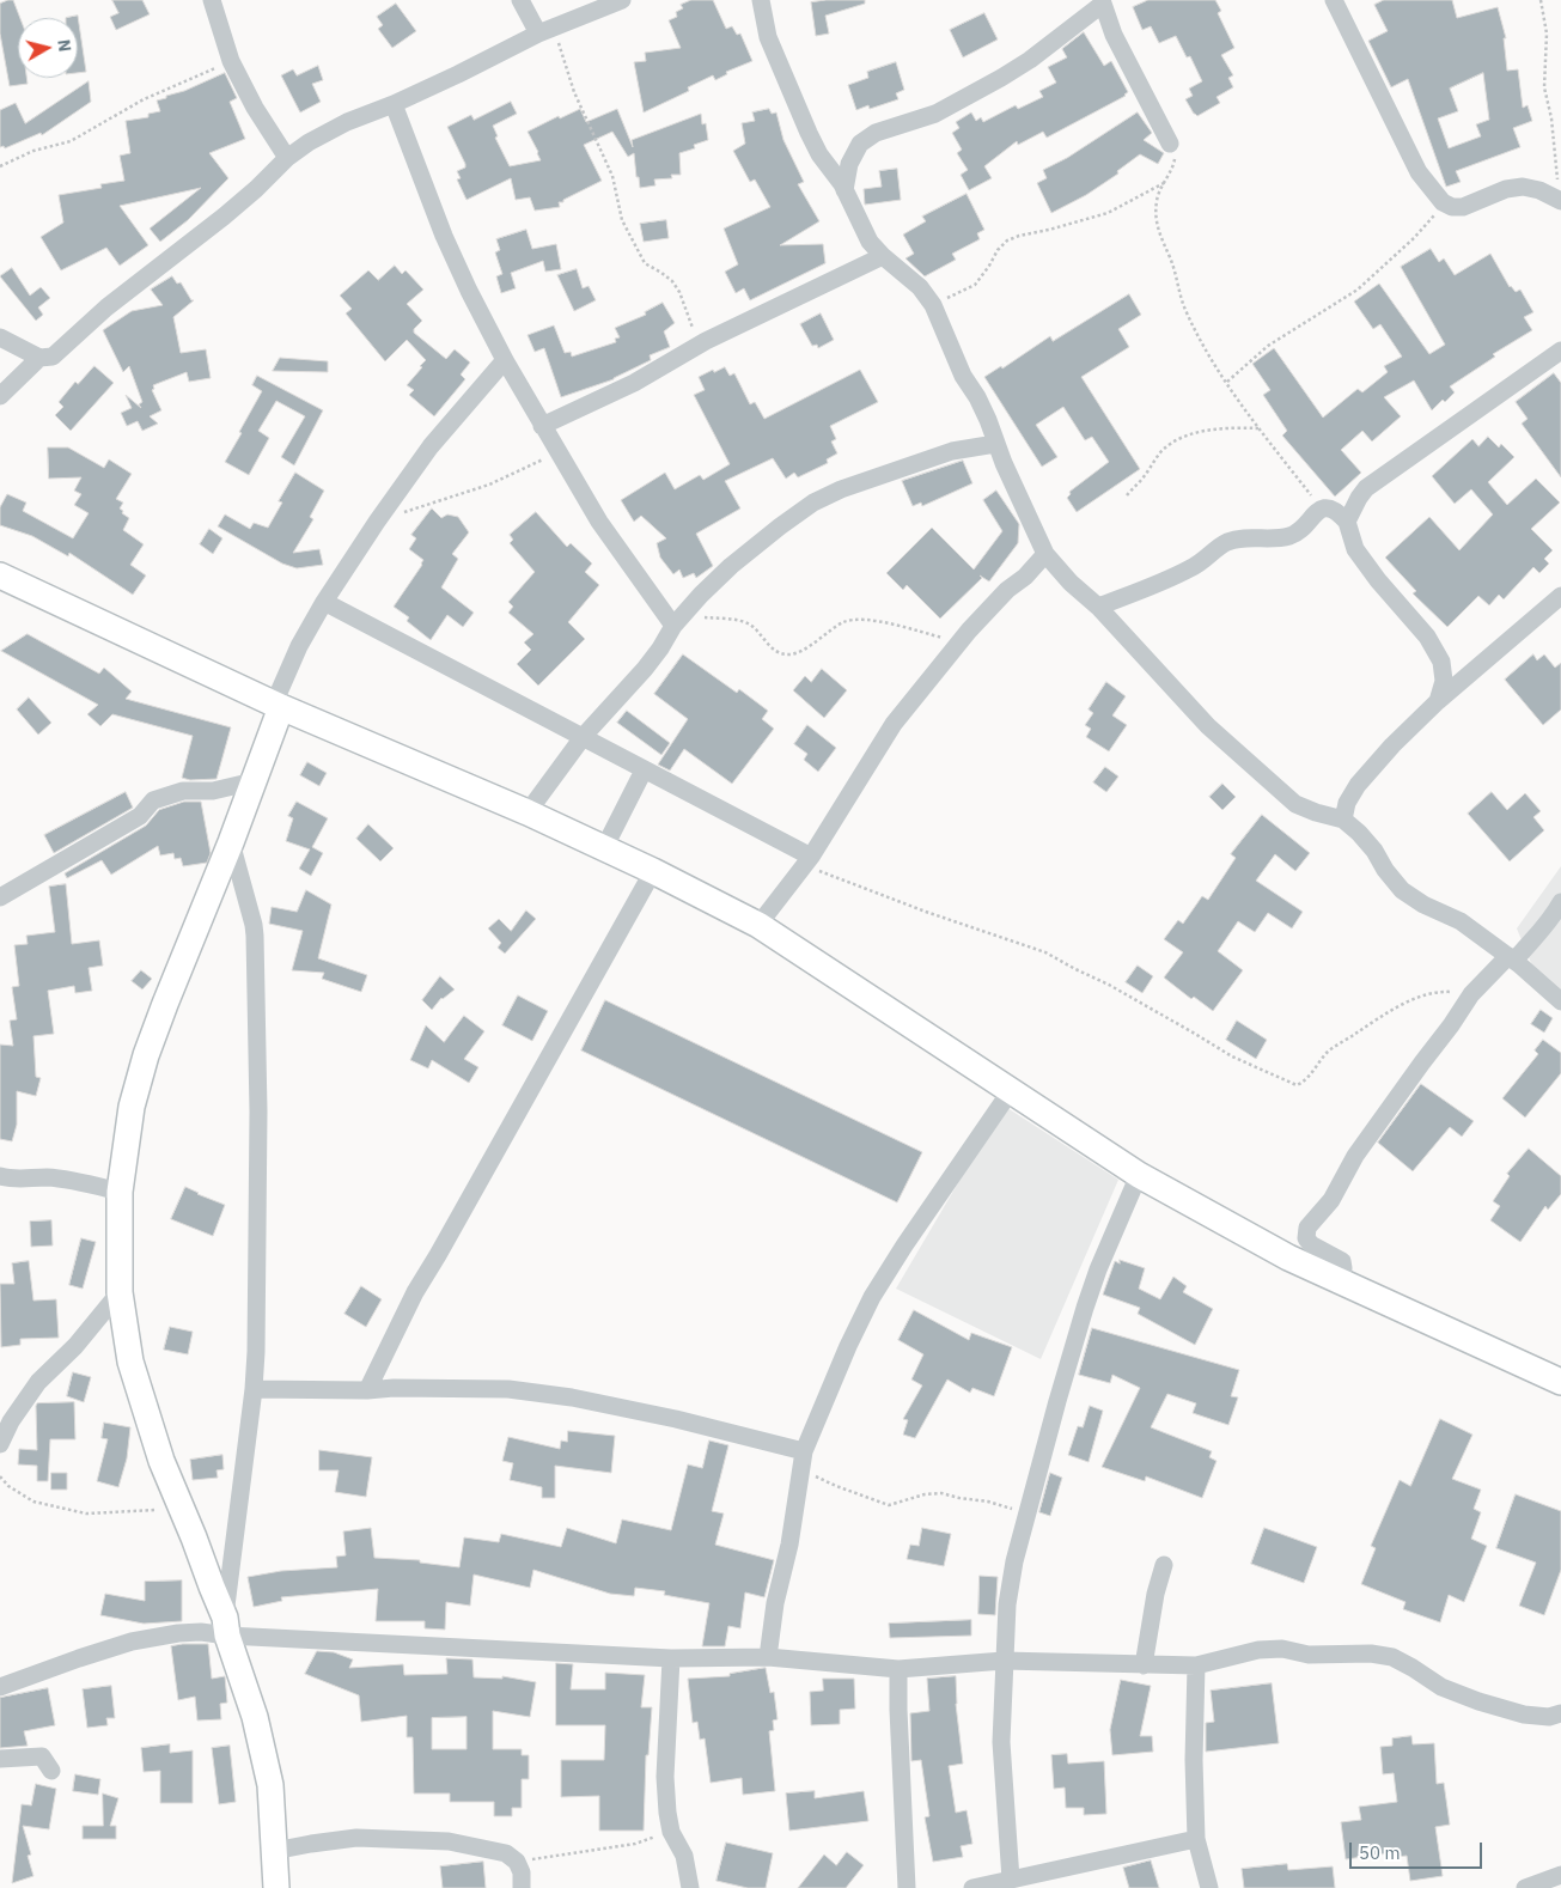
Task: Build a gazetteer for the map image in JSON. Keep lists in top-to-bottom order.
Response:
{
  "scale_bar": "50 m",
  "north": "right"
}
